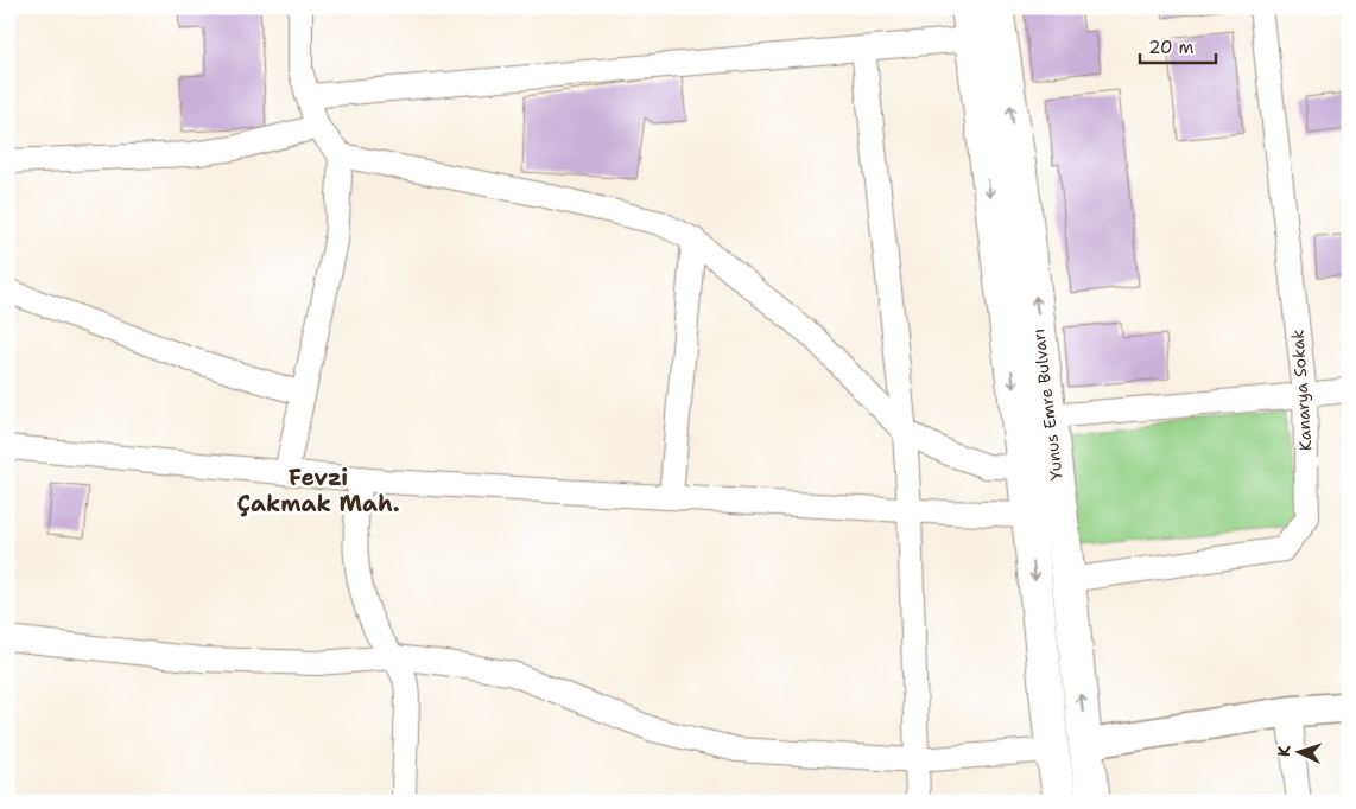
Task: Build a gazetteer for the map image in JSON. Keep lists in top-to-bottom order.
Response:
{
  "streets": {
    "main road": ["Yunus Emre Bulvarı"],
    "street": ["Kanarya Sokak"]
  },
  "crossings": [
    ["Kanarya Sokak", "Yunus Emre Bulvarı"]
  ],
  "districts": ["Fevzi Çakmak Mah."],
  "scale_bar": "20 m",
  "north": "left"
}
